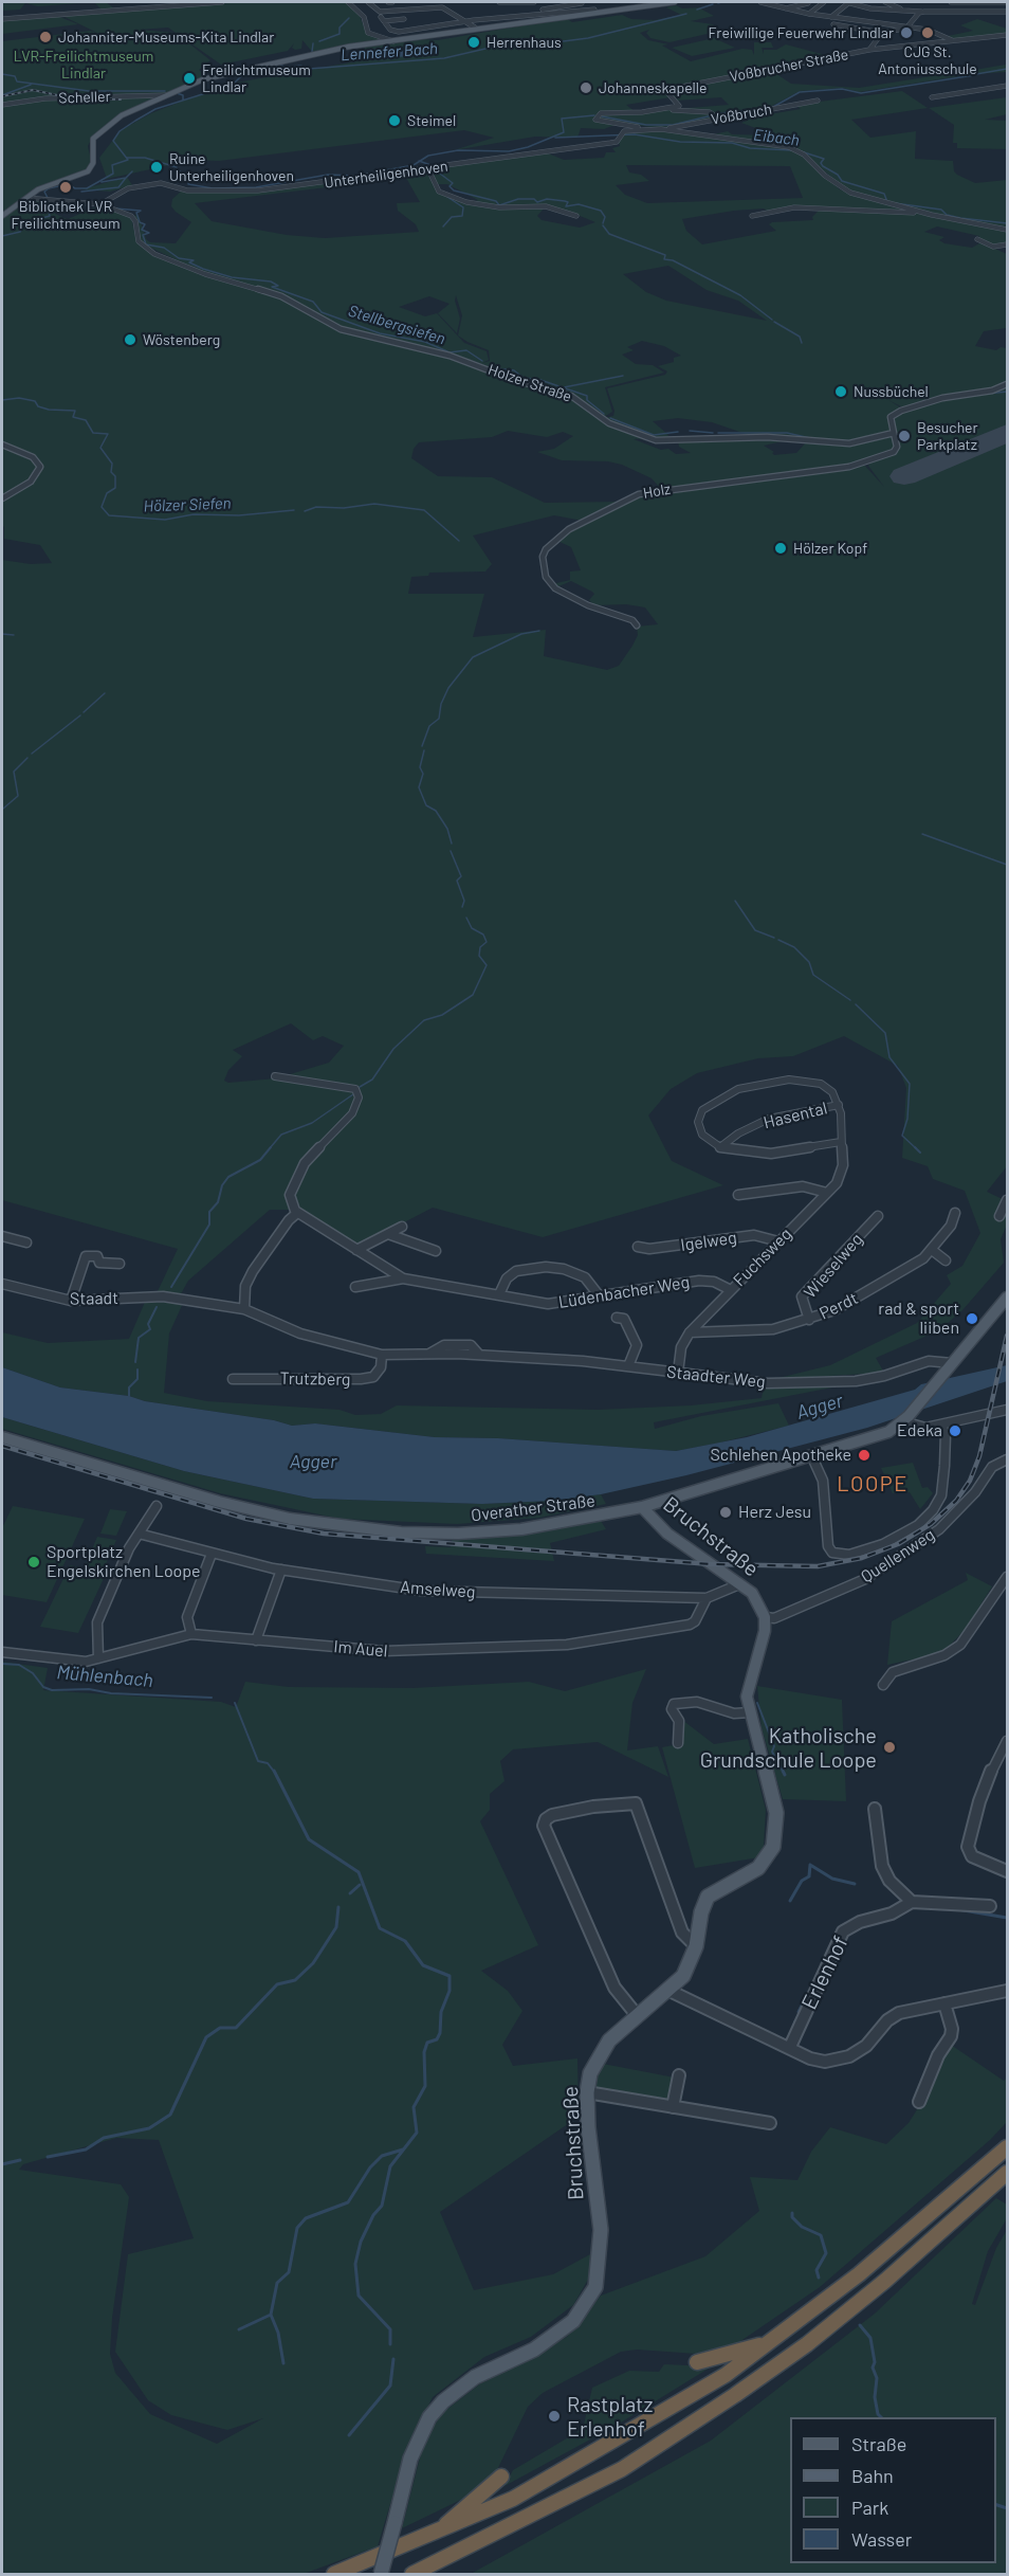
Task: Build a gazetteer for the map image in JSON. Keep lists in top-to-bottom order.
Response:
{
  "streets": {
    "main road": ["Overather Straße", "Bruchstraße"],
    "street": [
      "Voßbrucher Straße",
      "Scheller",
      "Voßbruch",
      "Unterheiligenhoven",
      "Holzer Straße",
      "Holz",
      "Hasental",
      "Igelweg",
      "Fuchsweg",
      "Wieselweg",
      "Lüdenbacher Weg",
      "Staadt",
      "Perdt",
      "Staadter Weg",
      "Trutzberg",
      "Quellenweg",
      "Amselweg",
      "Im Auel",
      "Erlenhof"
    ]
  },
  "crossings": [
    ["Voßbrucher Straße", "Voßbruch"],
    ["Voßbruch", "Unterheiligenhoven"],
    ["Unterheiligenhoven", "Holzer Straße"],
    ["Holzer Straße", "Holz"],
    ["Hasental", "Fuchsweg"],
    ["Igelweg", "Fuchsweg"],
    ["Fuchsweg", "Lüdenbacher Weg"],
    ["Fuchsweg", "Perdt"],
    ["Fuchsweg", "Staadter Weg"],
    ["Wieselweg", "Perdt"],
    ["Staadt", "Staadter Weg"],
    ["Staadter Weg", "Trutzberg"],
    ["Staadter Weg", "Overather Straße"],
    ["Overather Straße", "Bruchstraße"],
    ["Bruchstraße", "Quellenweg"],
    ["Bruchstraße", "Amselweg"],
    ["Amselweg", "Im Auel"]
  ],
  "districts": ["LOOPE"],
  "water": [
    "Lennefer Bach",
    "Eibach",
    "Stellbergsiefen",
    "Hölzer Siefen",
    "Agger",
    "Mühlenbach"
  ],
  "parks": ["LVR-Freilichtmuseum Lindlar"],
  "places": [
    "Freiwillige Feuerwehr Lindlar",
    "CJG St. Antoniusschule",
    "Johanniter-Museums-Kita Lindlar",
    "Herrenhaus",
    "Freilichtmuseum Lindlar",
    "Johanneskapelle",
    "Steimel",
    "Ruine Unterheiligenhoven",
    "Bibliothek LVR Freilichtmuseum",
    "Wöstenberg",
    "Nussbüchel",
    "Besucher Parkplatz",
    "Hölzer Kopf",
    "rad & sport liiben",
    "Edeka",
    "Schlehen Apotheke",
    "Herz Jesu",
    "Sportplatz Engelskirchen Loope",
    "Katholische Grundschule Loope",
    "Rastplatz Erlenhof"
  ],
  "legend": [
    "Straße",
    "Bahn",
    "Park",
    "Wasser"
  ]
}
